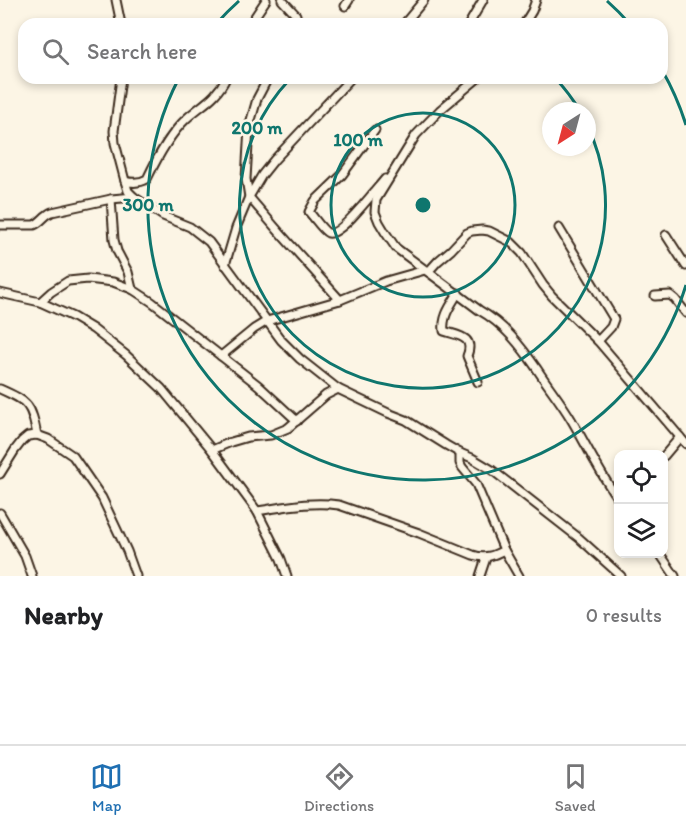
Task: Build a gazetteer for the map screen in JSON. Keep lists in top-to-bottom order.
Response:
{
  "north": "bottom left",
  "page": {
    "search": "Search here",
    "heading": ["Nearby", "0 results"],
    "nav": ["Map", "Directions", "Saved"]
  },
  "rings": ["200 m", "100 m", "300 m"]
}
